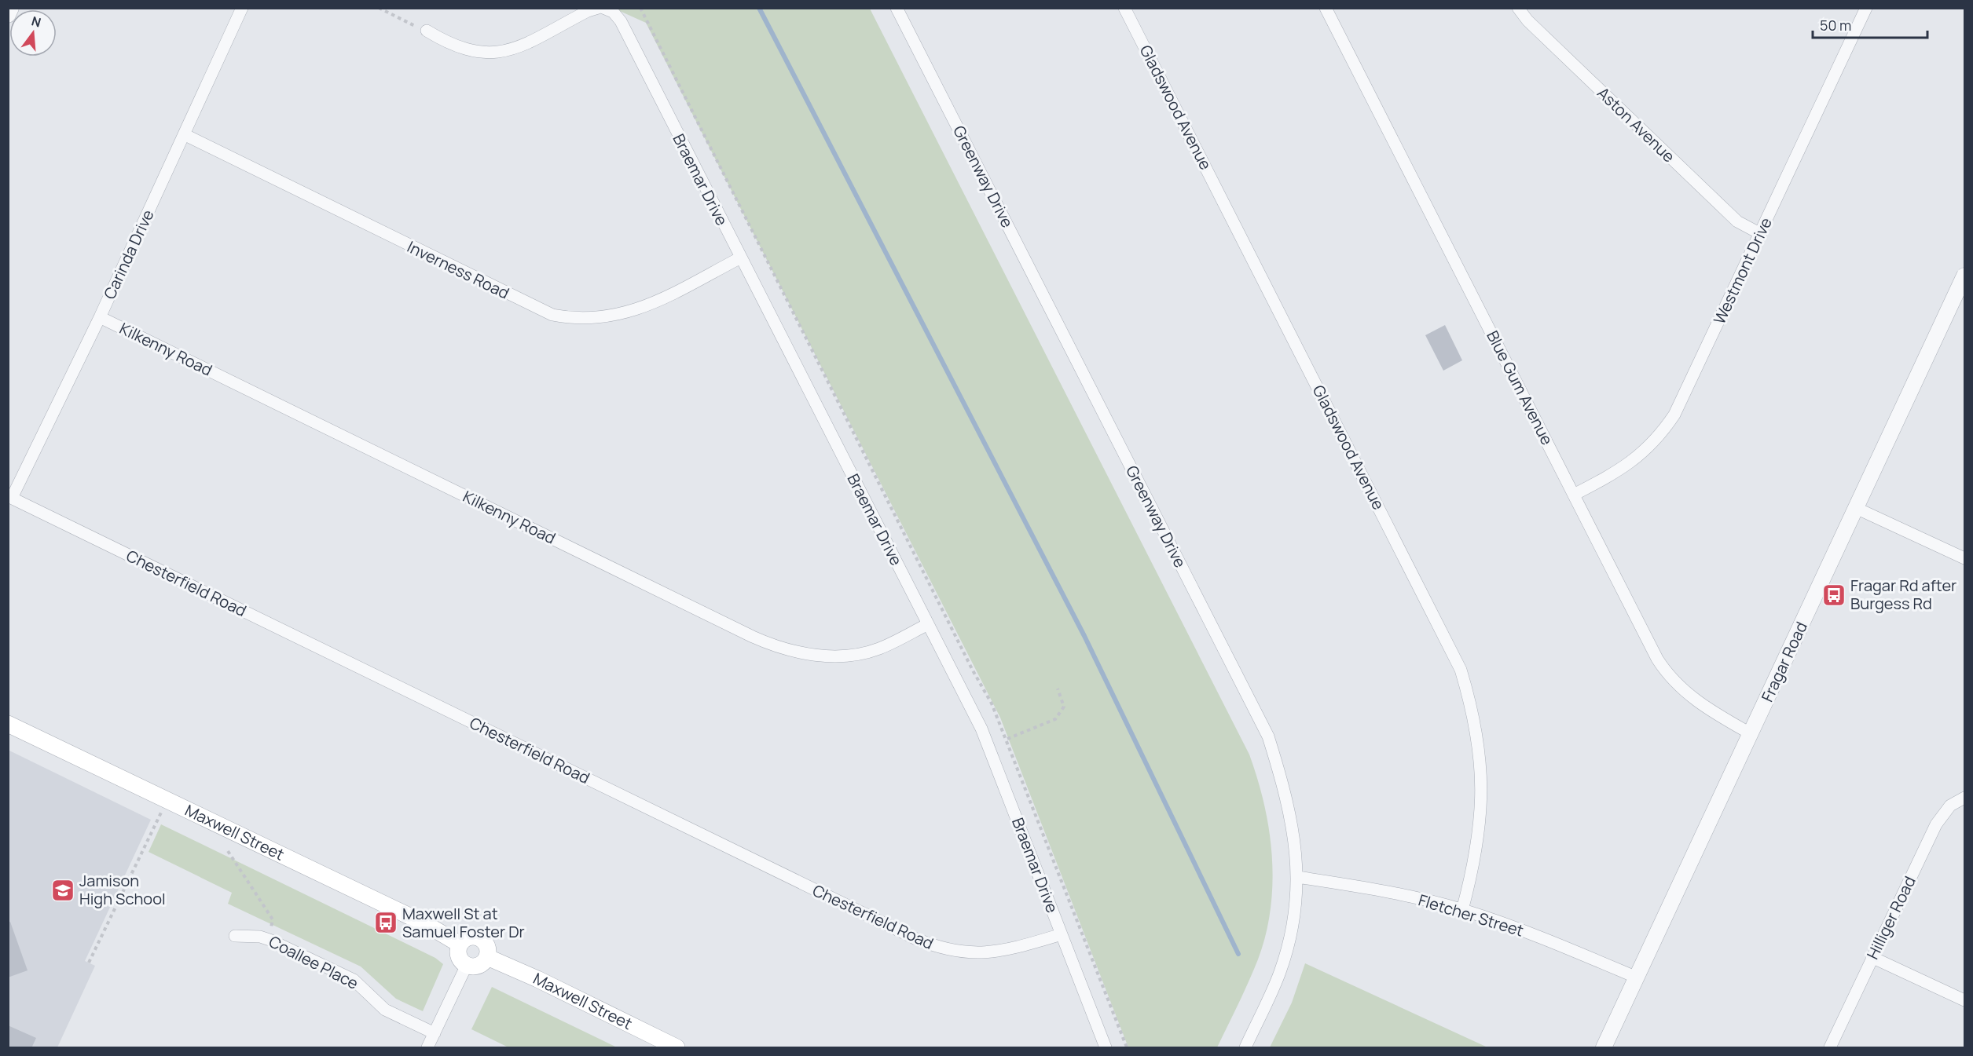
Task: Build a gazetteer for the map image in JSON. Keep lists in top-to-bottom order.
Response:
{
  "streets": {
    "main road": ["Maxwell Street"],
    "street": [
      "Gladswood Avenue",
      "Aston Avenue",
      "Greenway Drive",
      "Braemar Drive",
      "Carinda Drive",
      "Inverness Road",
      "Westmont Drive",
      "Kilkenny Road",
      "Blue Gum Avenue",
      "Chesterfield Road",
      "Fragar Road",
      "Fletcher Street",
      "Hilliger Road",
      "Coallee Place"
    ]
  },
  "crossings": [
    ["Gladswood Avenue", "Fletcher Street"],
    ["Aston Avenue", "Westmont Drive"],
    ["Greenway Drive", "Fletcher Street"],
    ["Braemar Drive", "Inverness Road"],
    ["Braemar Drive", "Kilkenny Road"],
    ["Braemar Drive", "Chesterfield Road"],
    ["Carinda Drive", "Inverness Road"],
    ["Carinda Drive", "Kilkenny Road"],
    ["Carinda Drive", "Chesterfield Road"],
    ["Westmont Drive", "Blue Gum Avenue"],
    ["Blue Gum Avenue", "Fragar Road"],
    ["Fragar Road", "Fletcher Street"]
  ],
  "places": {
    "bus stop": ["Fragar Rd after Burgess Rd", "Maxwell St at Samuel Foster Dr"],
    "school or university": ["Jamison High School"]
  },
  "scale_bar": "50 m",
  "north": "top"
}
